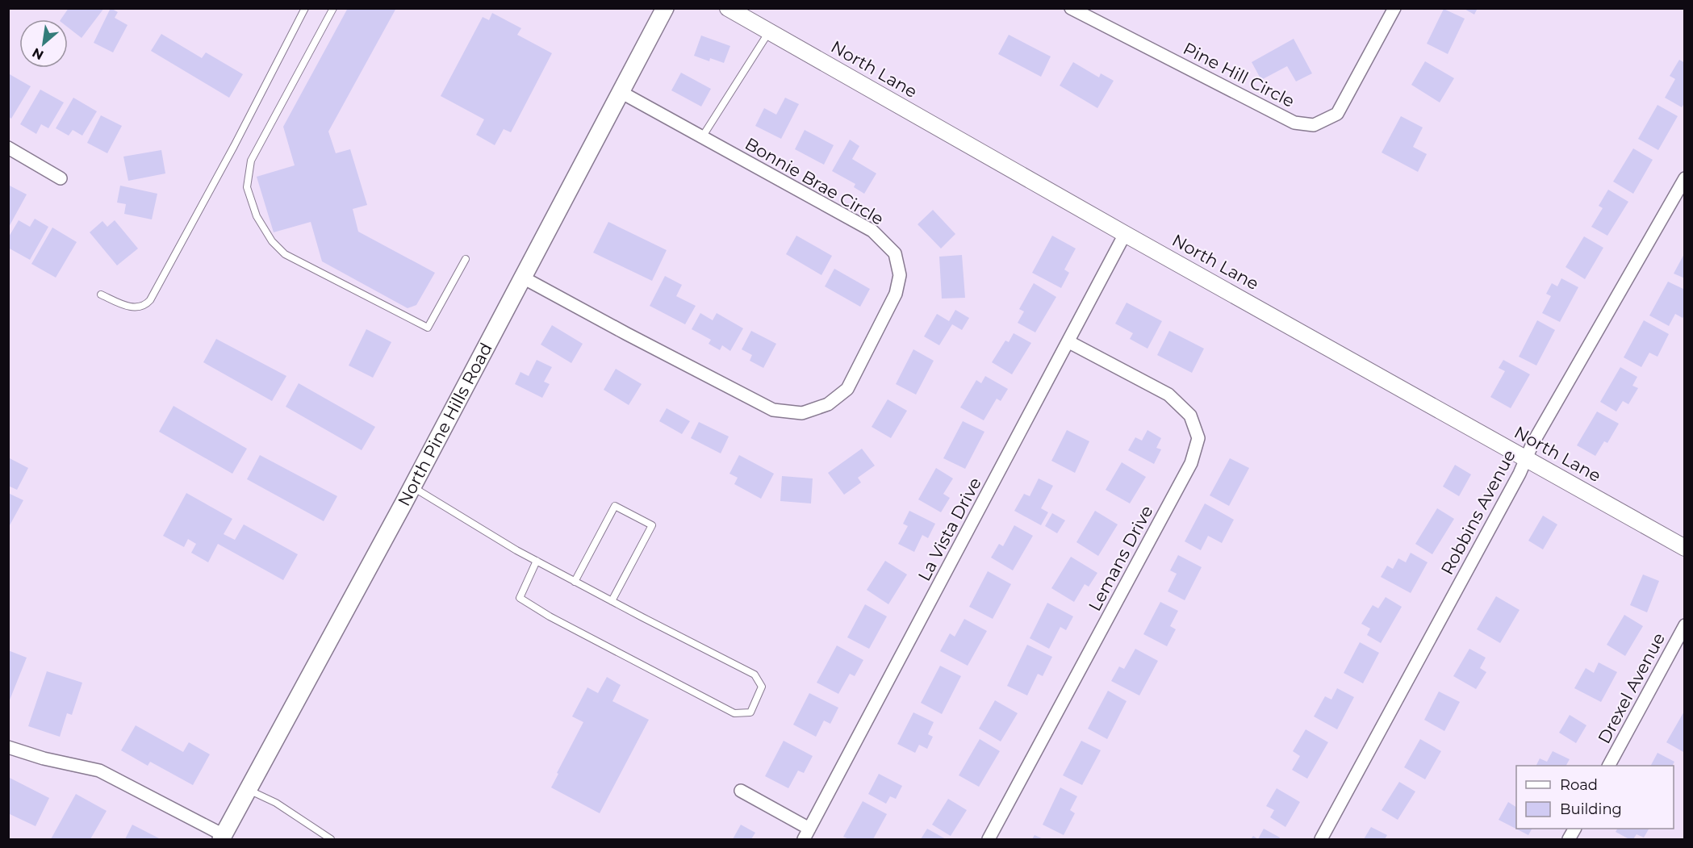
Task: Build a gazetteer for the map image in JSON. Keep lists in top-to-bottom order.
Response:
{
  "streets": {
    "main road": ["North Pine Hills Road"],
    "street": [
      "North Lane",
      "Pine Hill Circle",
      "Bonnie Brae Circle",
      "Robbins Avenue",
      "La Vista Drive",
      "Lemans Drive",
      "Drexel Avenue"
    ]
  },
  "crossings": [
    ["North Lane", "Robbins Avenue"],
    ["North Lane", "La Vista Drive"],
    ["Bonnie Brae Circle", "North Pine Hills Road"],
    ["La Vista Drive", "Lemans Drive"]
  ],
  "legend": ["Road", "Building"],
  "north": "bottom left"
}
